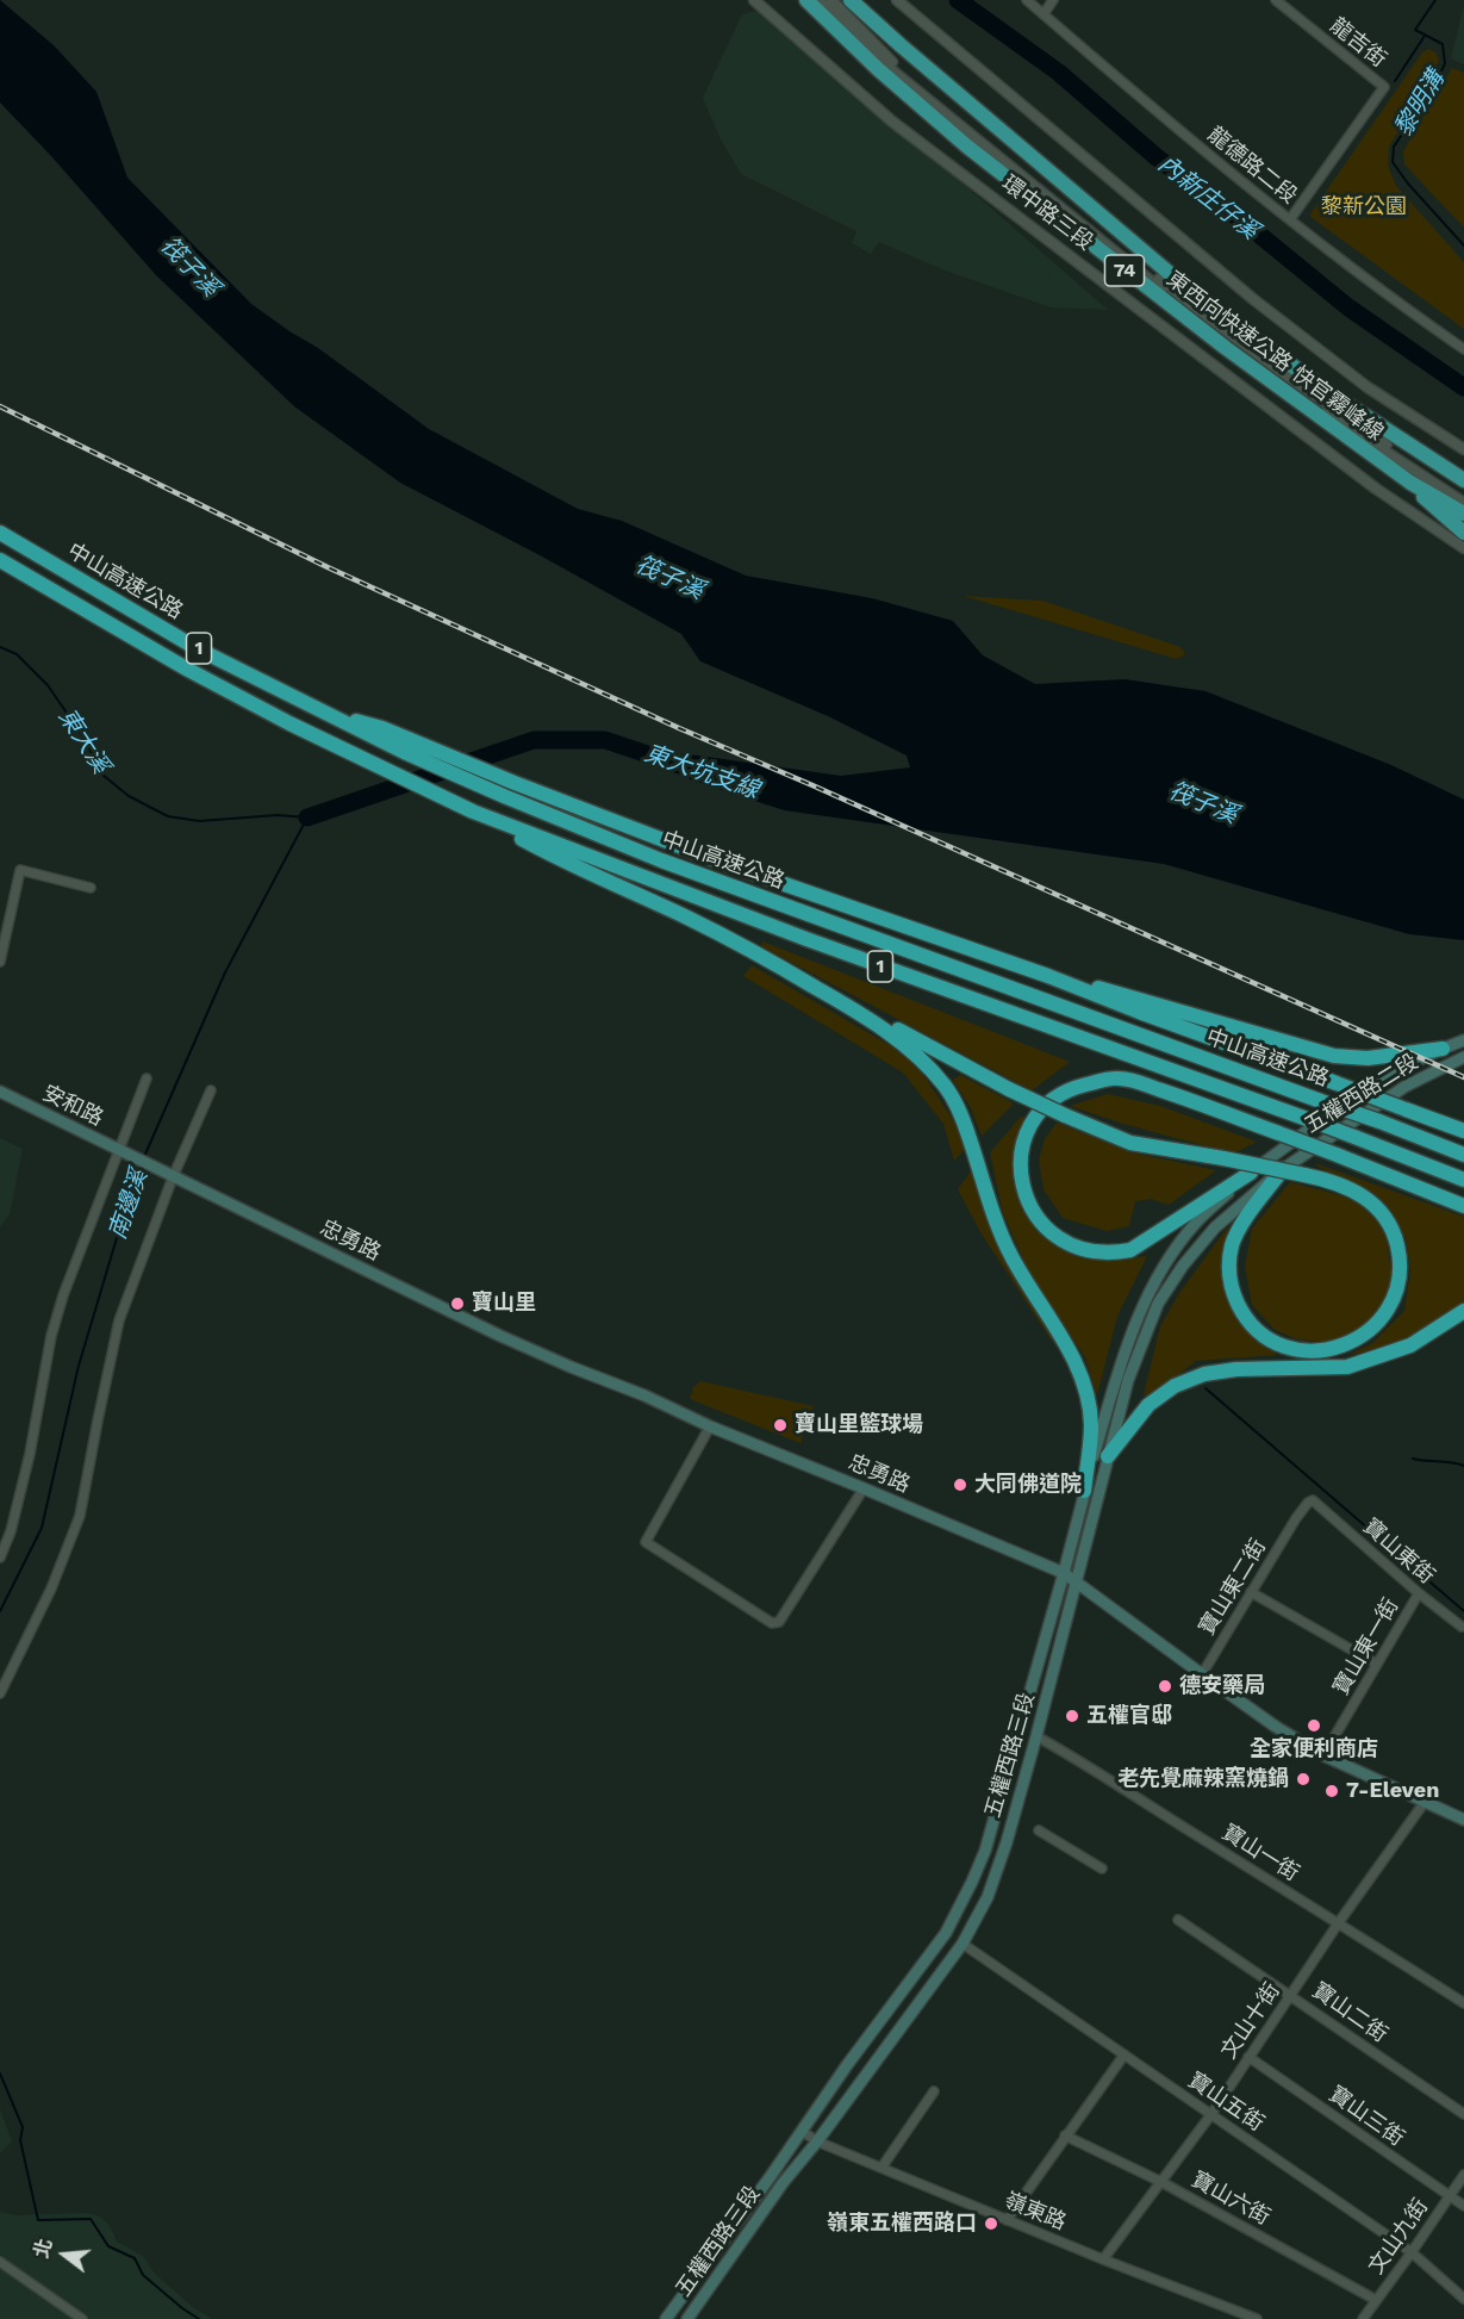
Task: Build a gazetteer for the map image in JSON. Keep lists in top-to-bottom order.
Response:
{
  "streets": {
    "highway": [
      "74",
      "東西向快速公路 快官霧峰線",
      "中山高速公路",
      "1"
    ],
    "main road": [
      "五權西路二段",
      "安和路",
      "忠勇路",
      "五權西路三段"
    ],
    "street": [
      "龍吉街",
      "龍德路二段",
      "環中路三段",
      "寶山東街",
      "寶山東二街",
      "寶山東一街",
      "寶山一街",
      "寶山二街",
      "文山十街",
      "寶山五街",
      "寶山三街",
      "寶山六街",
      "嶺東路",
      "文山九街"
    ]
  },
  "crossings": [
    ["龍吉街", "龍德路二段"],
    ["五權西路二段", "五權西路三段"],
    ["安和路", "忠勇路"],
    ["忠勇路", "寶山東二街"],
    ["忠勇路", "寶山東一街"],
    ["忠勇路", "五權西路三段"],
    ["忠勇路", "文山十街"],
    ["寶山東街", "寶山東二街"],
    ["寶山東街", "寶山東一街"],
    ["五權西路三段", "寶山一街"],
    ["五權西路三段", "寶山五街"],
    ["五權西路三段", "嶺東路"],
    ["寶山一街", "文山十街"],
    ["寶山二街", "文山十街"],
    ["文山十街", "寶山五街"],
    ["文山十街", "寶山三街"],
    ["文山十街", "寶山六街"],
    ["文山十街", "嶺東路"],
    ["寶山五街", "文山九街"],
    ["寶山三街", "文山九街"],
    ["寶山六街", "文山九街"]
  ],
  "water": [
    "黎明溝",
    "內新庄仔溪",
    "筏子溪",
    "東大溪",
    "東大坑支線",
    "南邊溪"
  ],
  "parks": ["黎新公園"],
  "places": [
    "寶山里",
    "寶山里籃球場",
    "大同佛道院",
    "德安藥局",
    "五權官邸",
    "全家便利商店",
    "老先覺麻辣窯燒鍋",
    "7-Eleven",
    "嶺東五權西路口"
  ],
  "north": "left"
}
